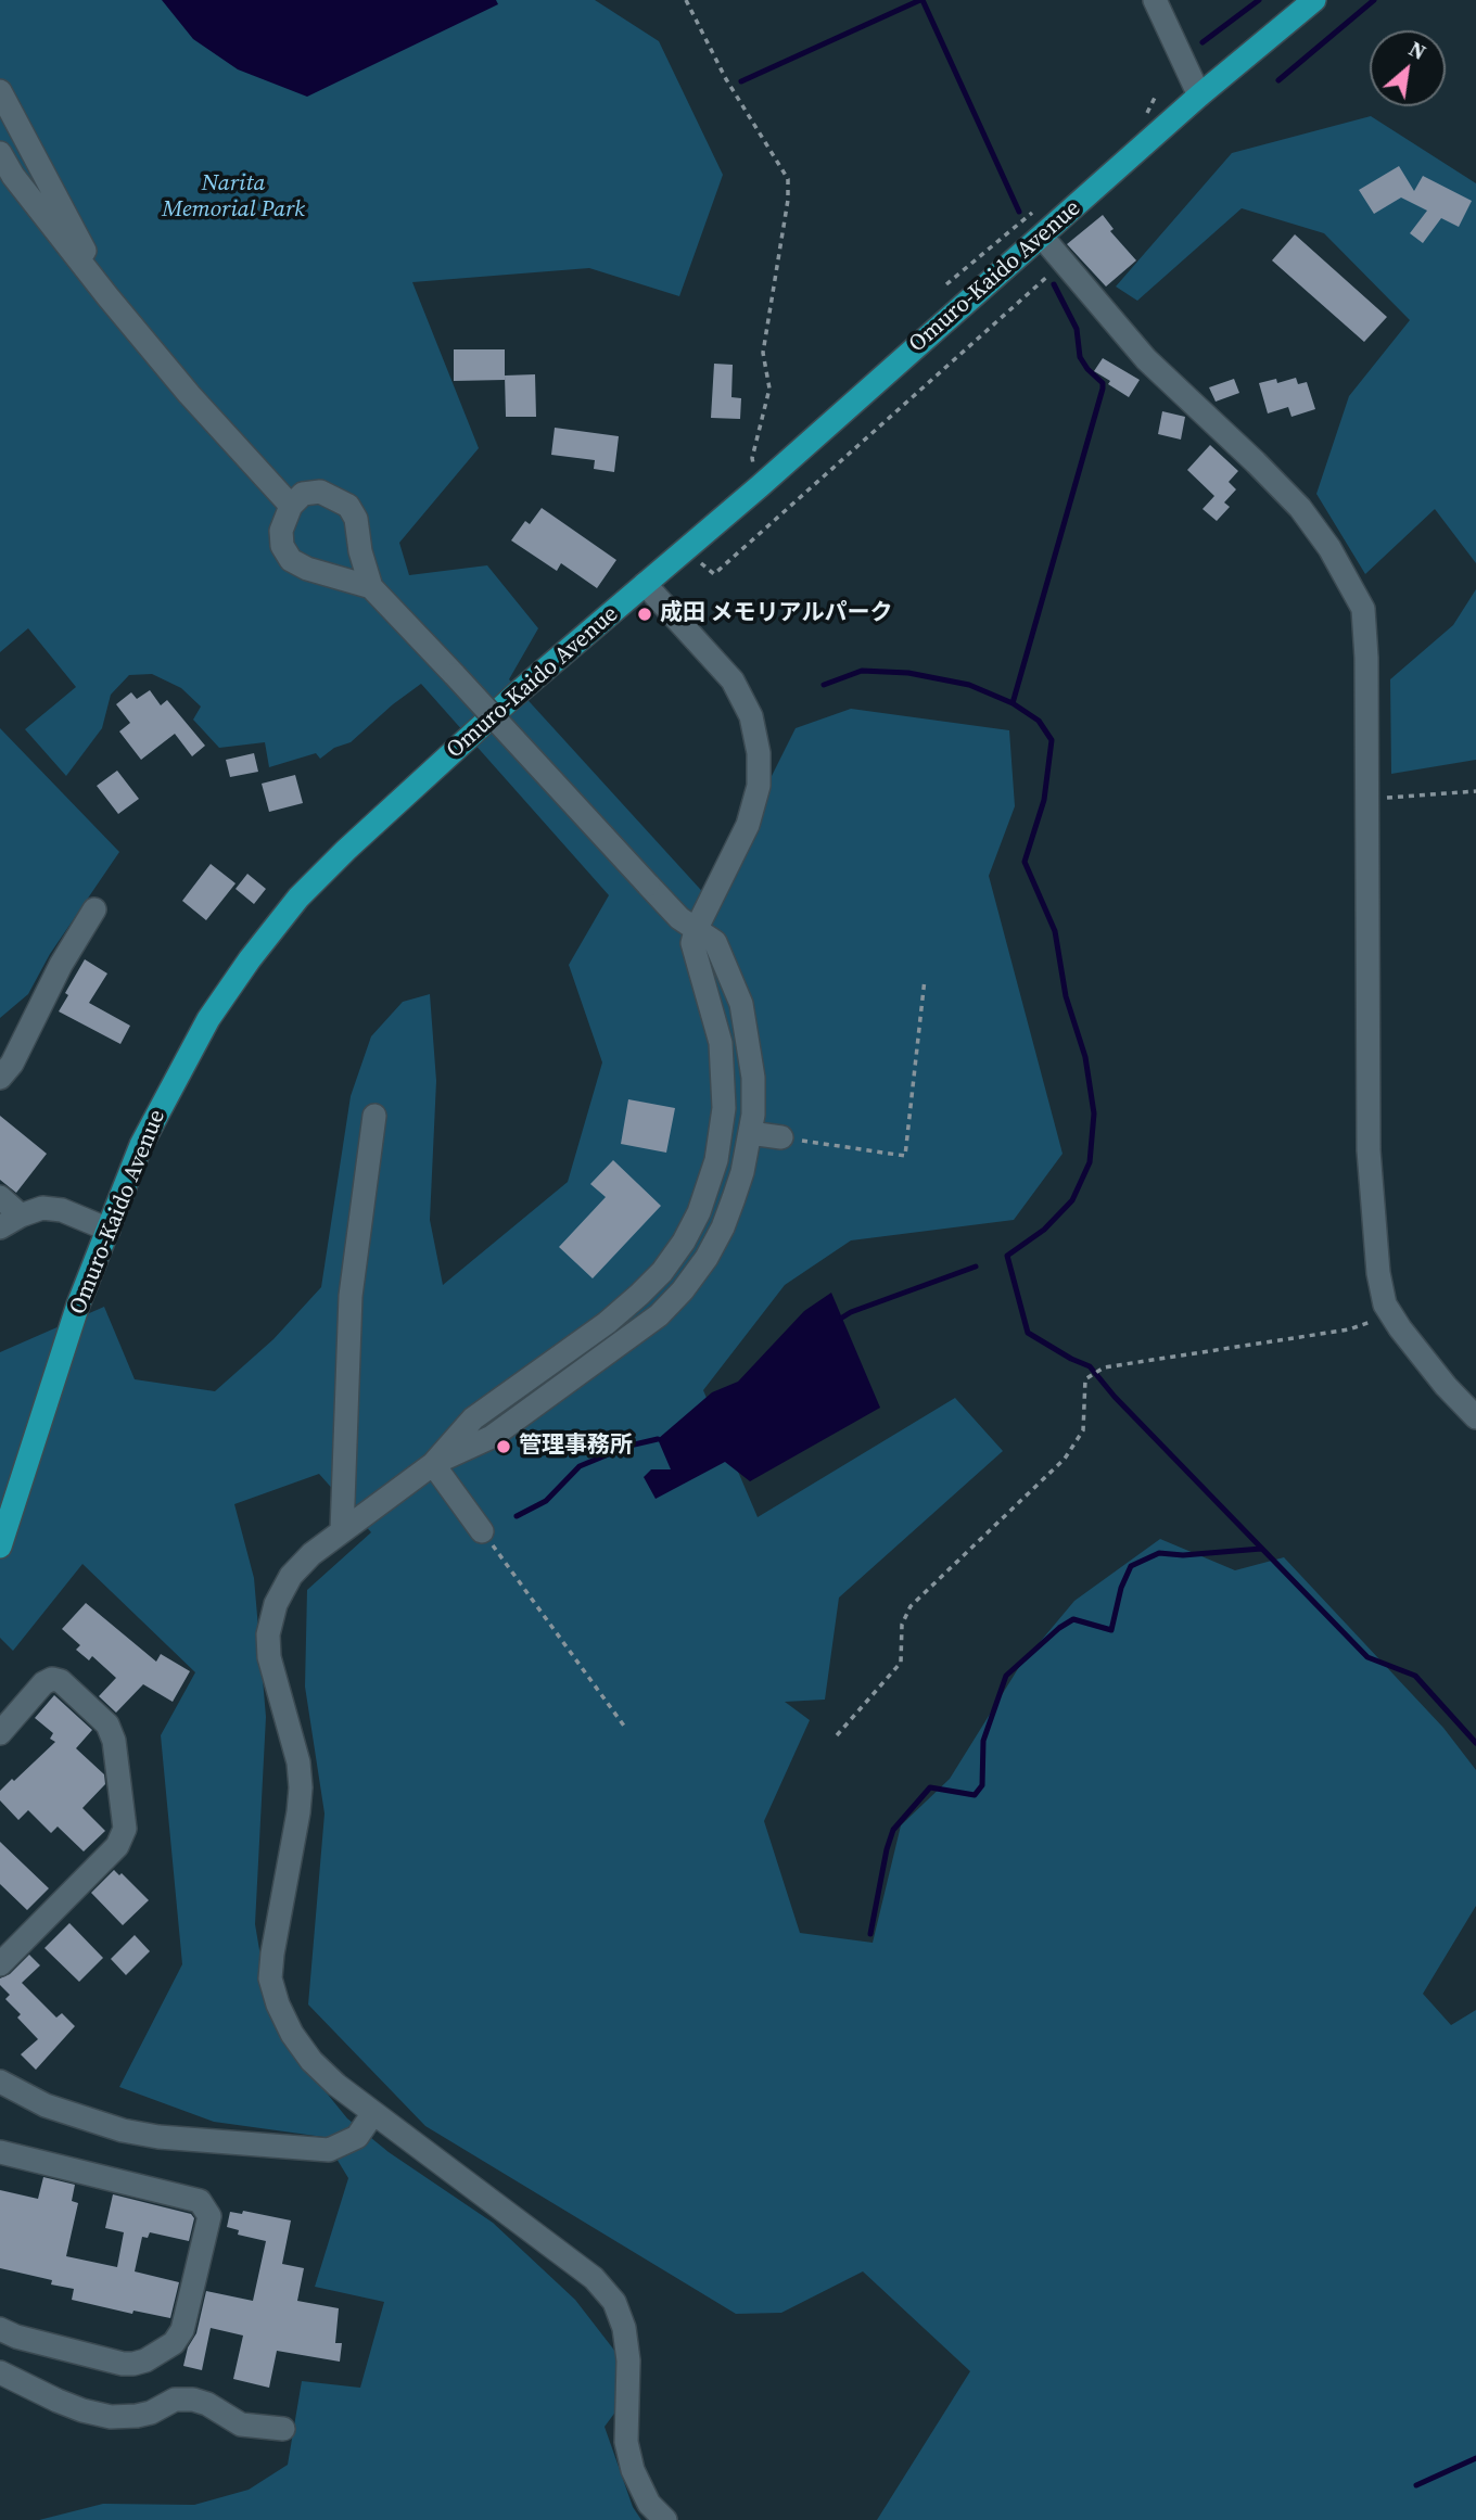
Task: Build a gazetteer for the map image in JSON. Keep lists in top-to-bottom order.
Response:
{
  "streets": {
    "main road": ["Omuro-Kaido Avenue"]
  },
  "parks": ["Narita Memorial Park"],
  "places": ["成田 メモリアルパーク", "管理事務所"],
  "north": "top right"
}
